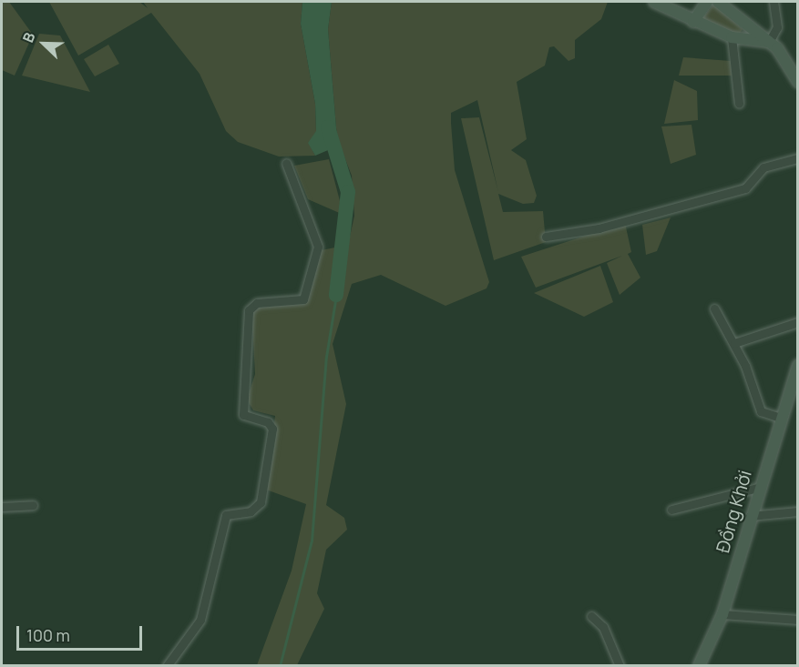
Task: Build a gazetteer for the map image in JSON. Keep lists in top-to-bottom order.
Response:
{
  "streets": {
    "street": ["Đồng Khởi"]
  },
  "scale_bar": "100 m",
  "north": "top left"
}
